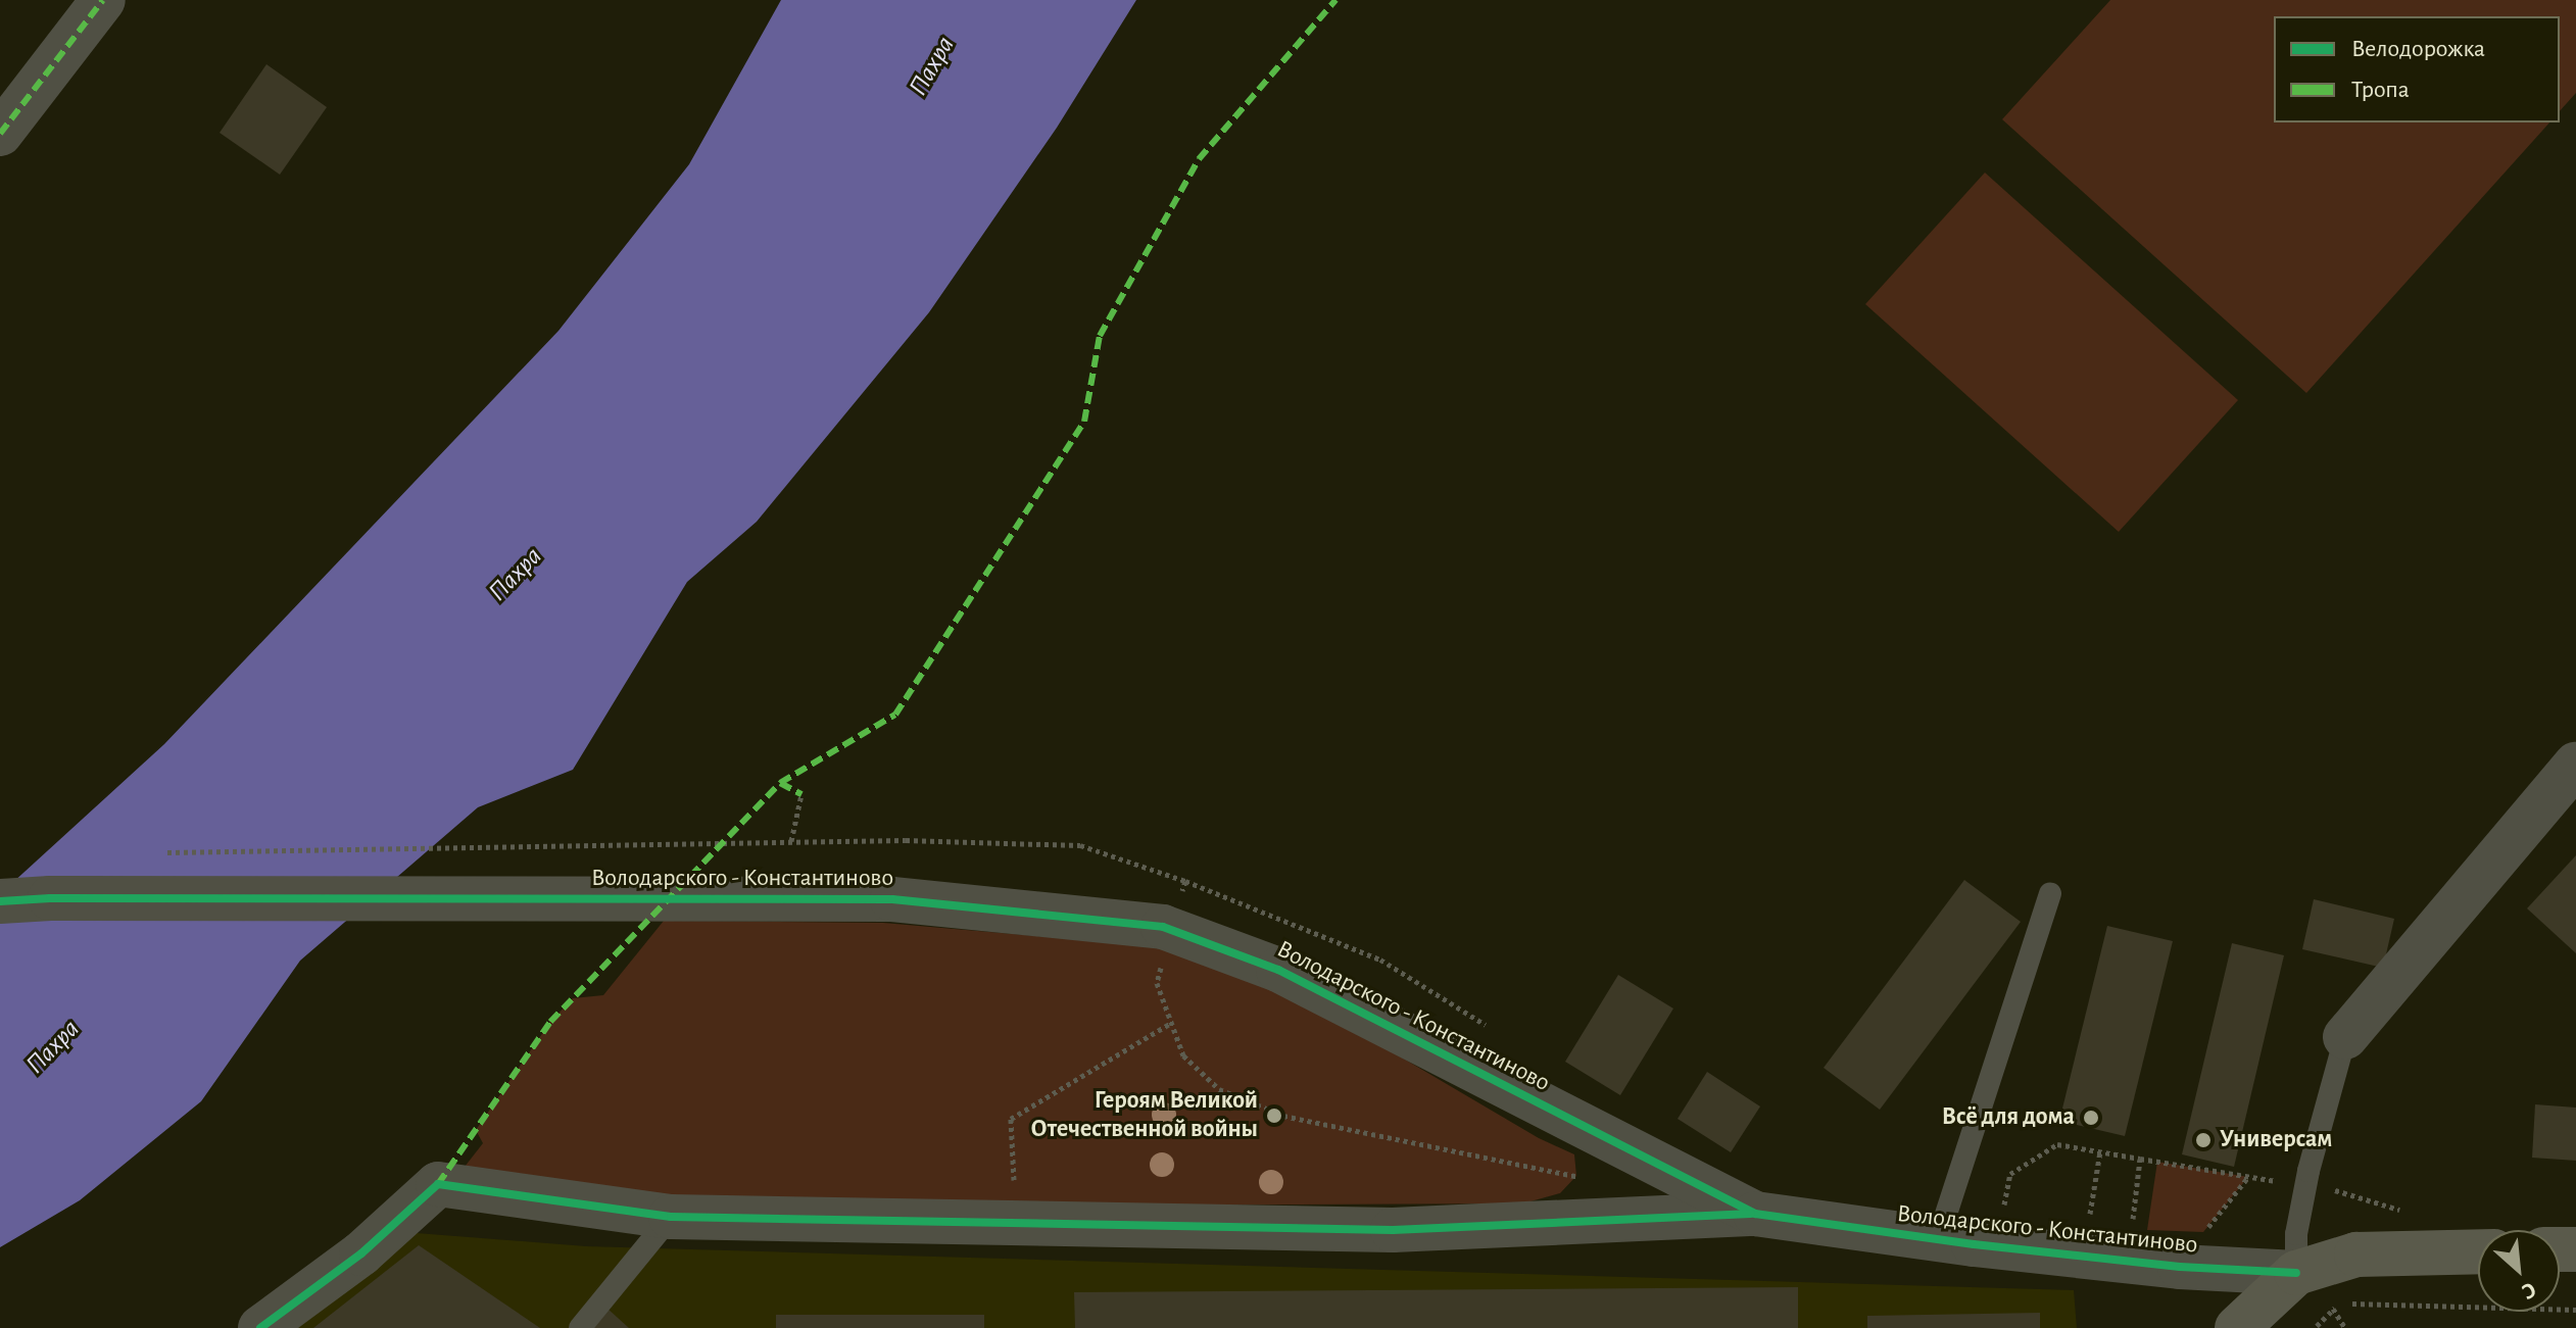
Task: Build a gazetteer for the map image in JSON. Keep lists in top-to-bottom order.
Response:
{
  "streets": {
    "street": ["Володарского - Константиново"]
  },
  "water": ["Пахра"],
  "places": ["Героям Великой Отечественной войны", "Всё для дома", "Универсам"],
  "legend": ["Велодорожка", "Тропа"],
  "north": "bottom right"
}
